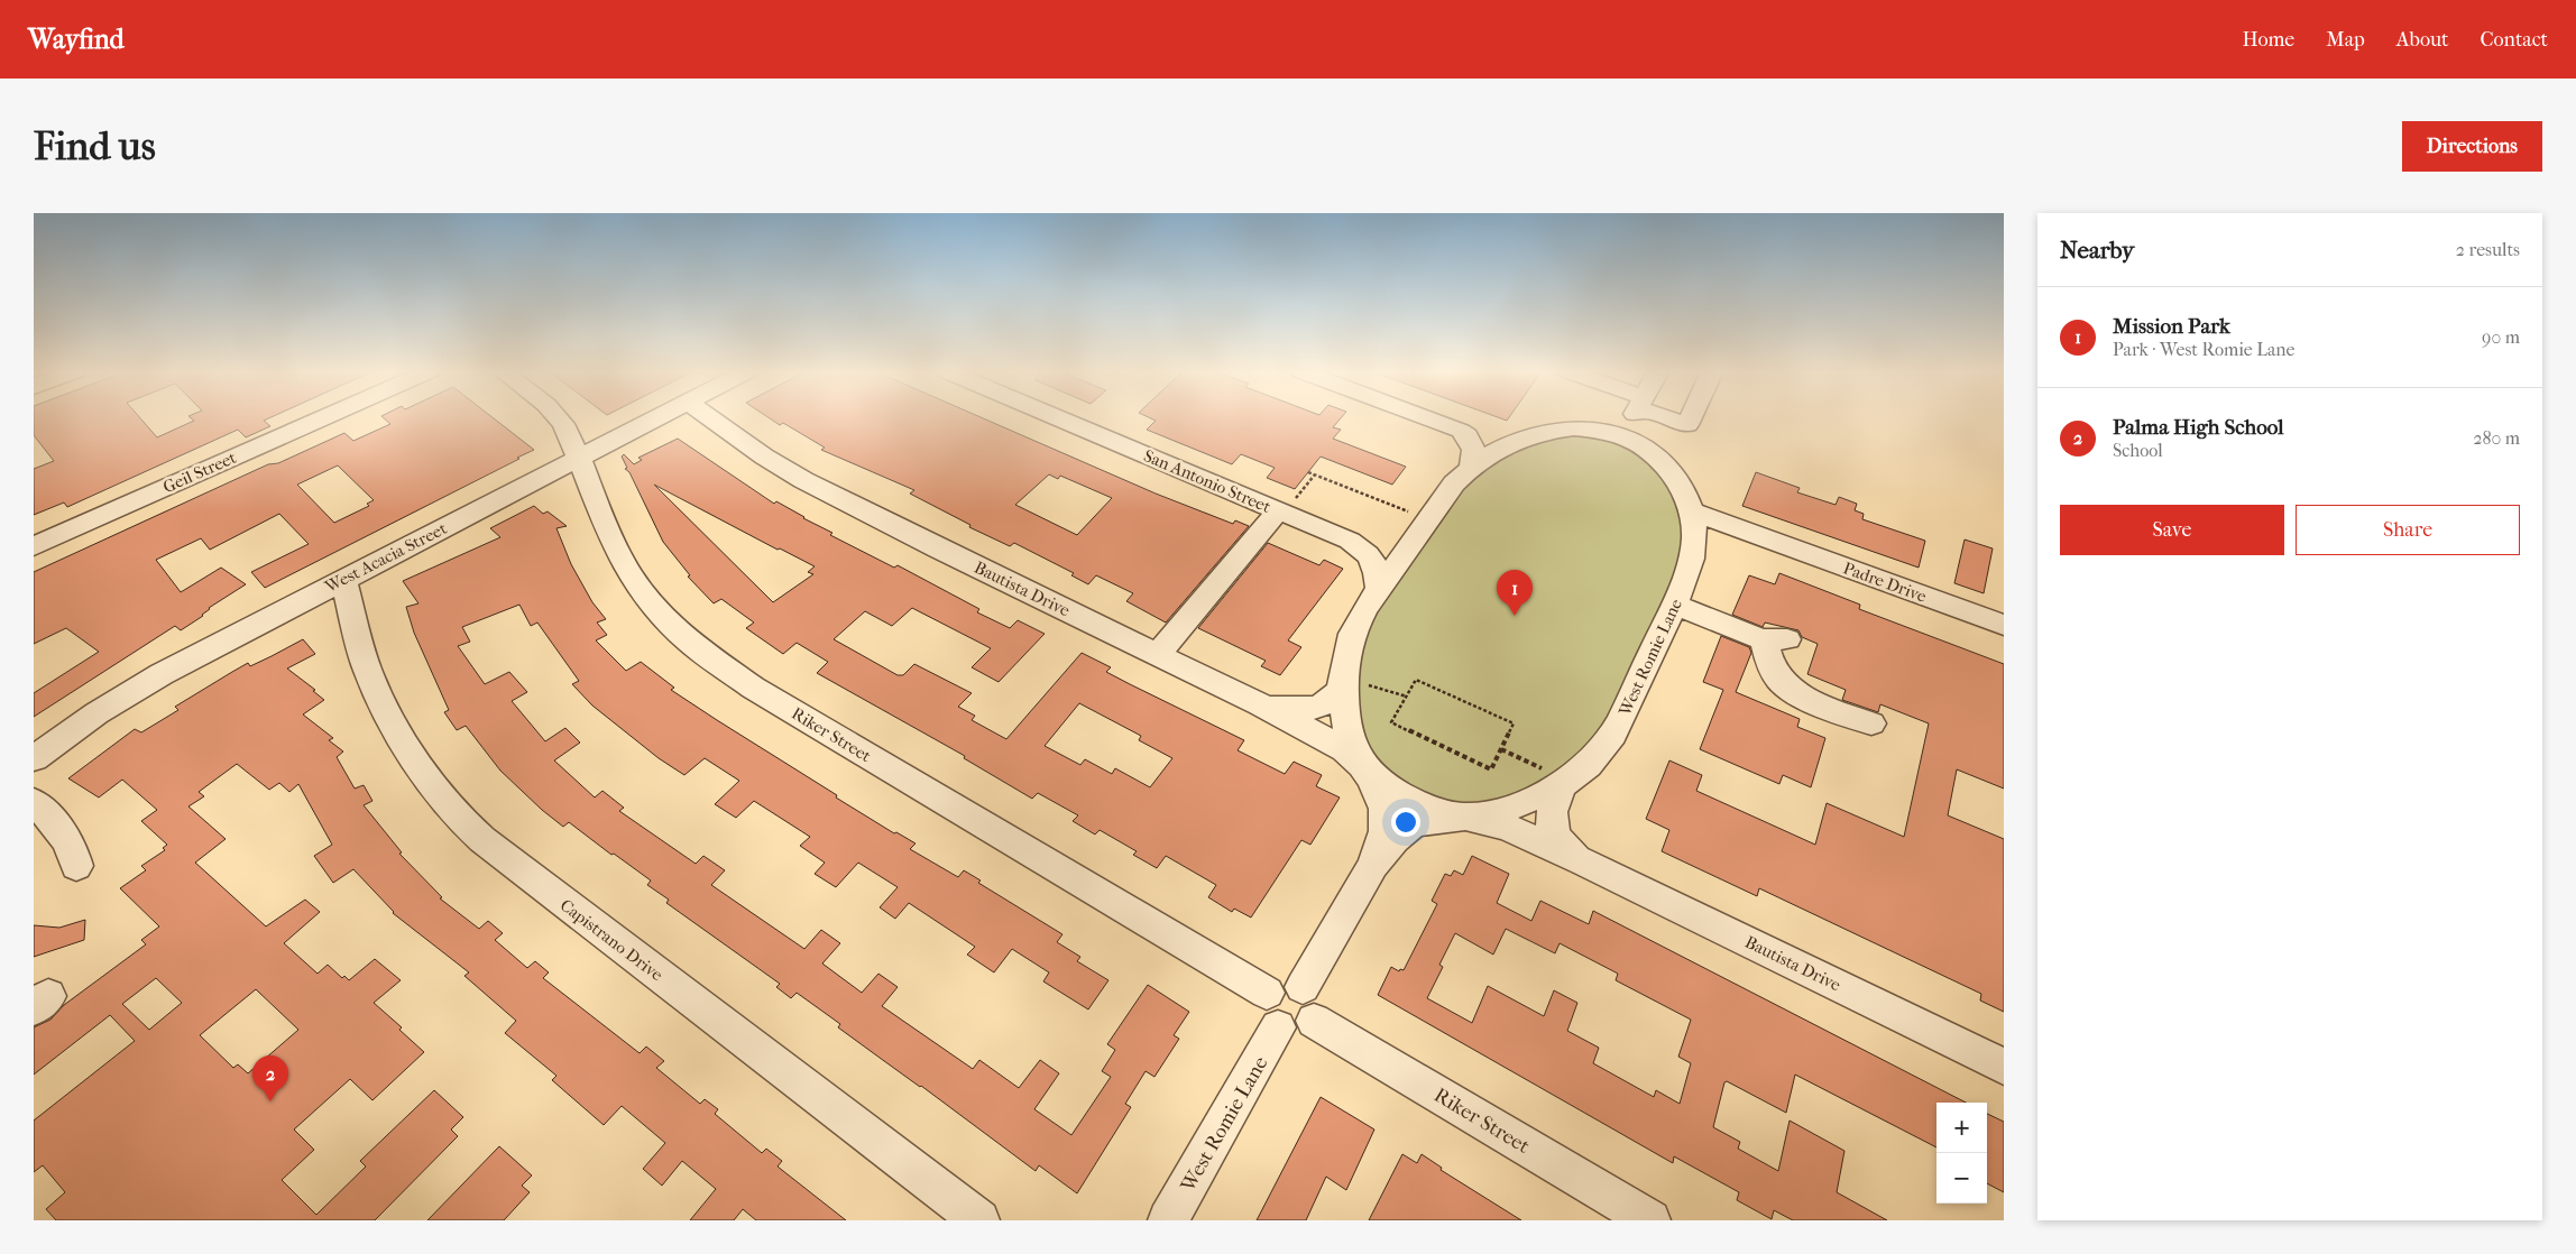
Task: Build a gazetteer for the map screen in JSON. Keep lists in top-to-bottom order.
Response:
{
  "streets": {
    "street": [
      "Geil Street",
      "San Antonio Street",
      "West Acacia Street",
      "Padre Drive",
      "Bautista Drive",
      "West Romie Lane",
      "Riker Street",
      "Capistrano Drive"
    ]
  },
  "crossings": [
    ["San Antonio Street", "West Romie Lane"],
    ["West Acacia Street", "Riker Street"],
    ["West Acacia Street", "Capistrano Drive"],
    ["Bautista Drive", "West Romie Lane"],
    ["West Romie Lane", "Riker Street"]
  ],
  "page": {
    "header": "Wayfind",
    "nav": [
      "Home",
      "Map",
      "About",
      "Contact"
    ],
    "buttons": [
      "Directions",
      ["Save", "Share"]
    ],
    "title": "Find us",
    "heading": ["Nearby", "2 results"],
    "list": [
      {
        "mark": "1",
        "name": "Mission Park",
        "note": "Park · West Romie Lane",
        "value": "90 m"
      },
      {
        "mark": "2",
        "name": "Palma High School",
        "note": "School",
        "value": "280 m"
      }
    ],
    "pins": ["1", "2"],
    "map_buttons": ["+", "−"]
  }
}
